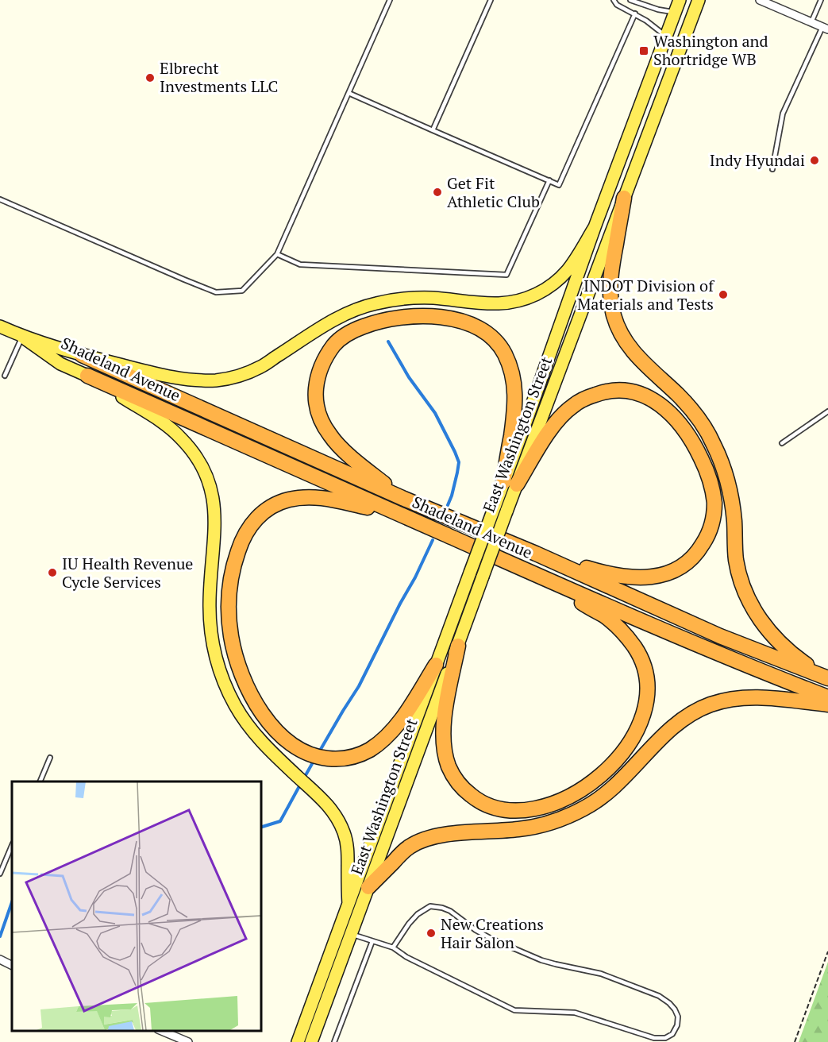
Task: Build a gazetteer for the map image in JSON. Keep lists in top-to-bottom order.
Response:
{
  "streets": {
    "highway": ["Shadeland Avenue"],
    "main road": ["East Washington Street"]
  },
  "places": {
    "transit": ["Washington and Shortridge WB"],
    "other": [
      "Elbrecht Investments LLC",
      "Indy Hyundai",
      "Get Fit Athletic Club",
      "INDOT Division of Materials and Tests",
      "IU Health Revenue Cycle Services",
      "New Creations Hair Salon"
    ]
  }
}
